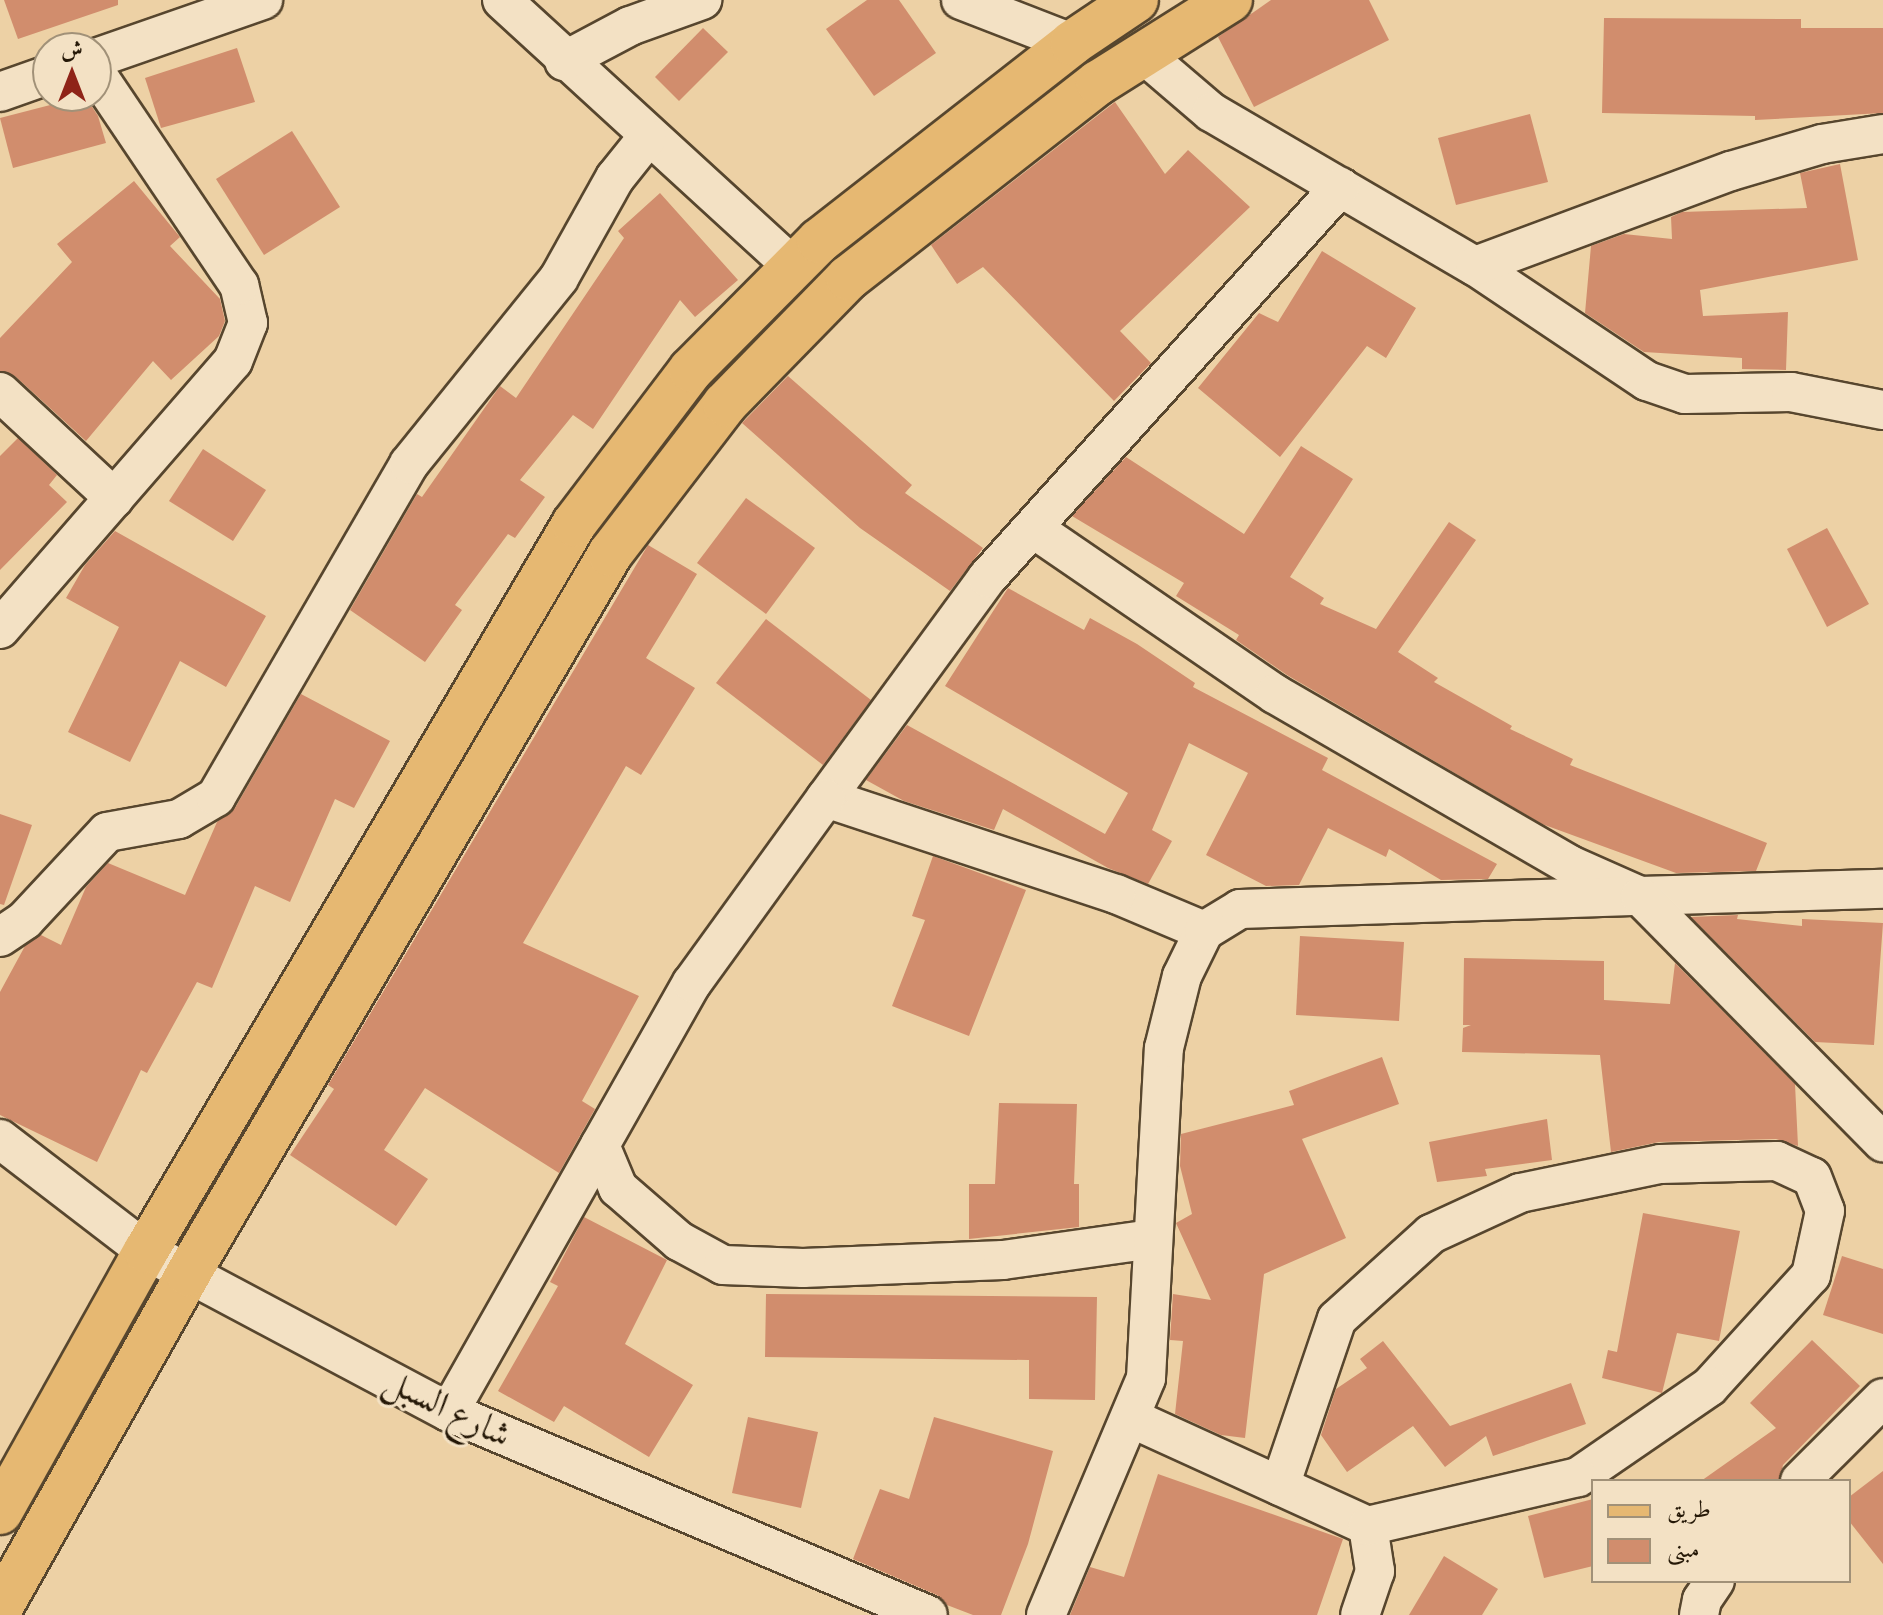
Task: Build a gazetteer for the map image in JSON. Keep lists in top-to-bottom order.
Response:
{
  "streets": {
    "street": ["شارع السبل"]
  },
  "legend": ["طريق", "مبنى"],
  "north": "top"
}
